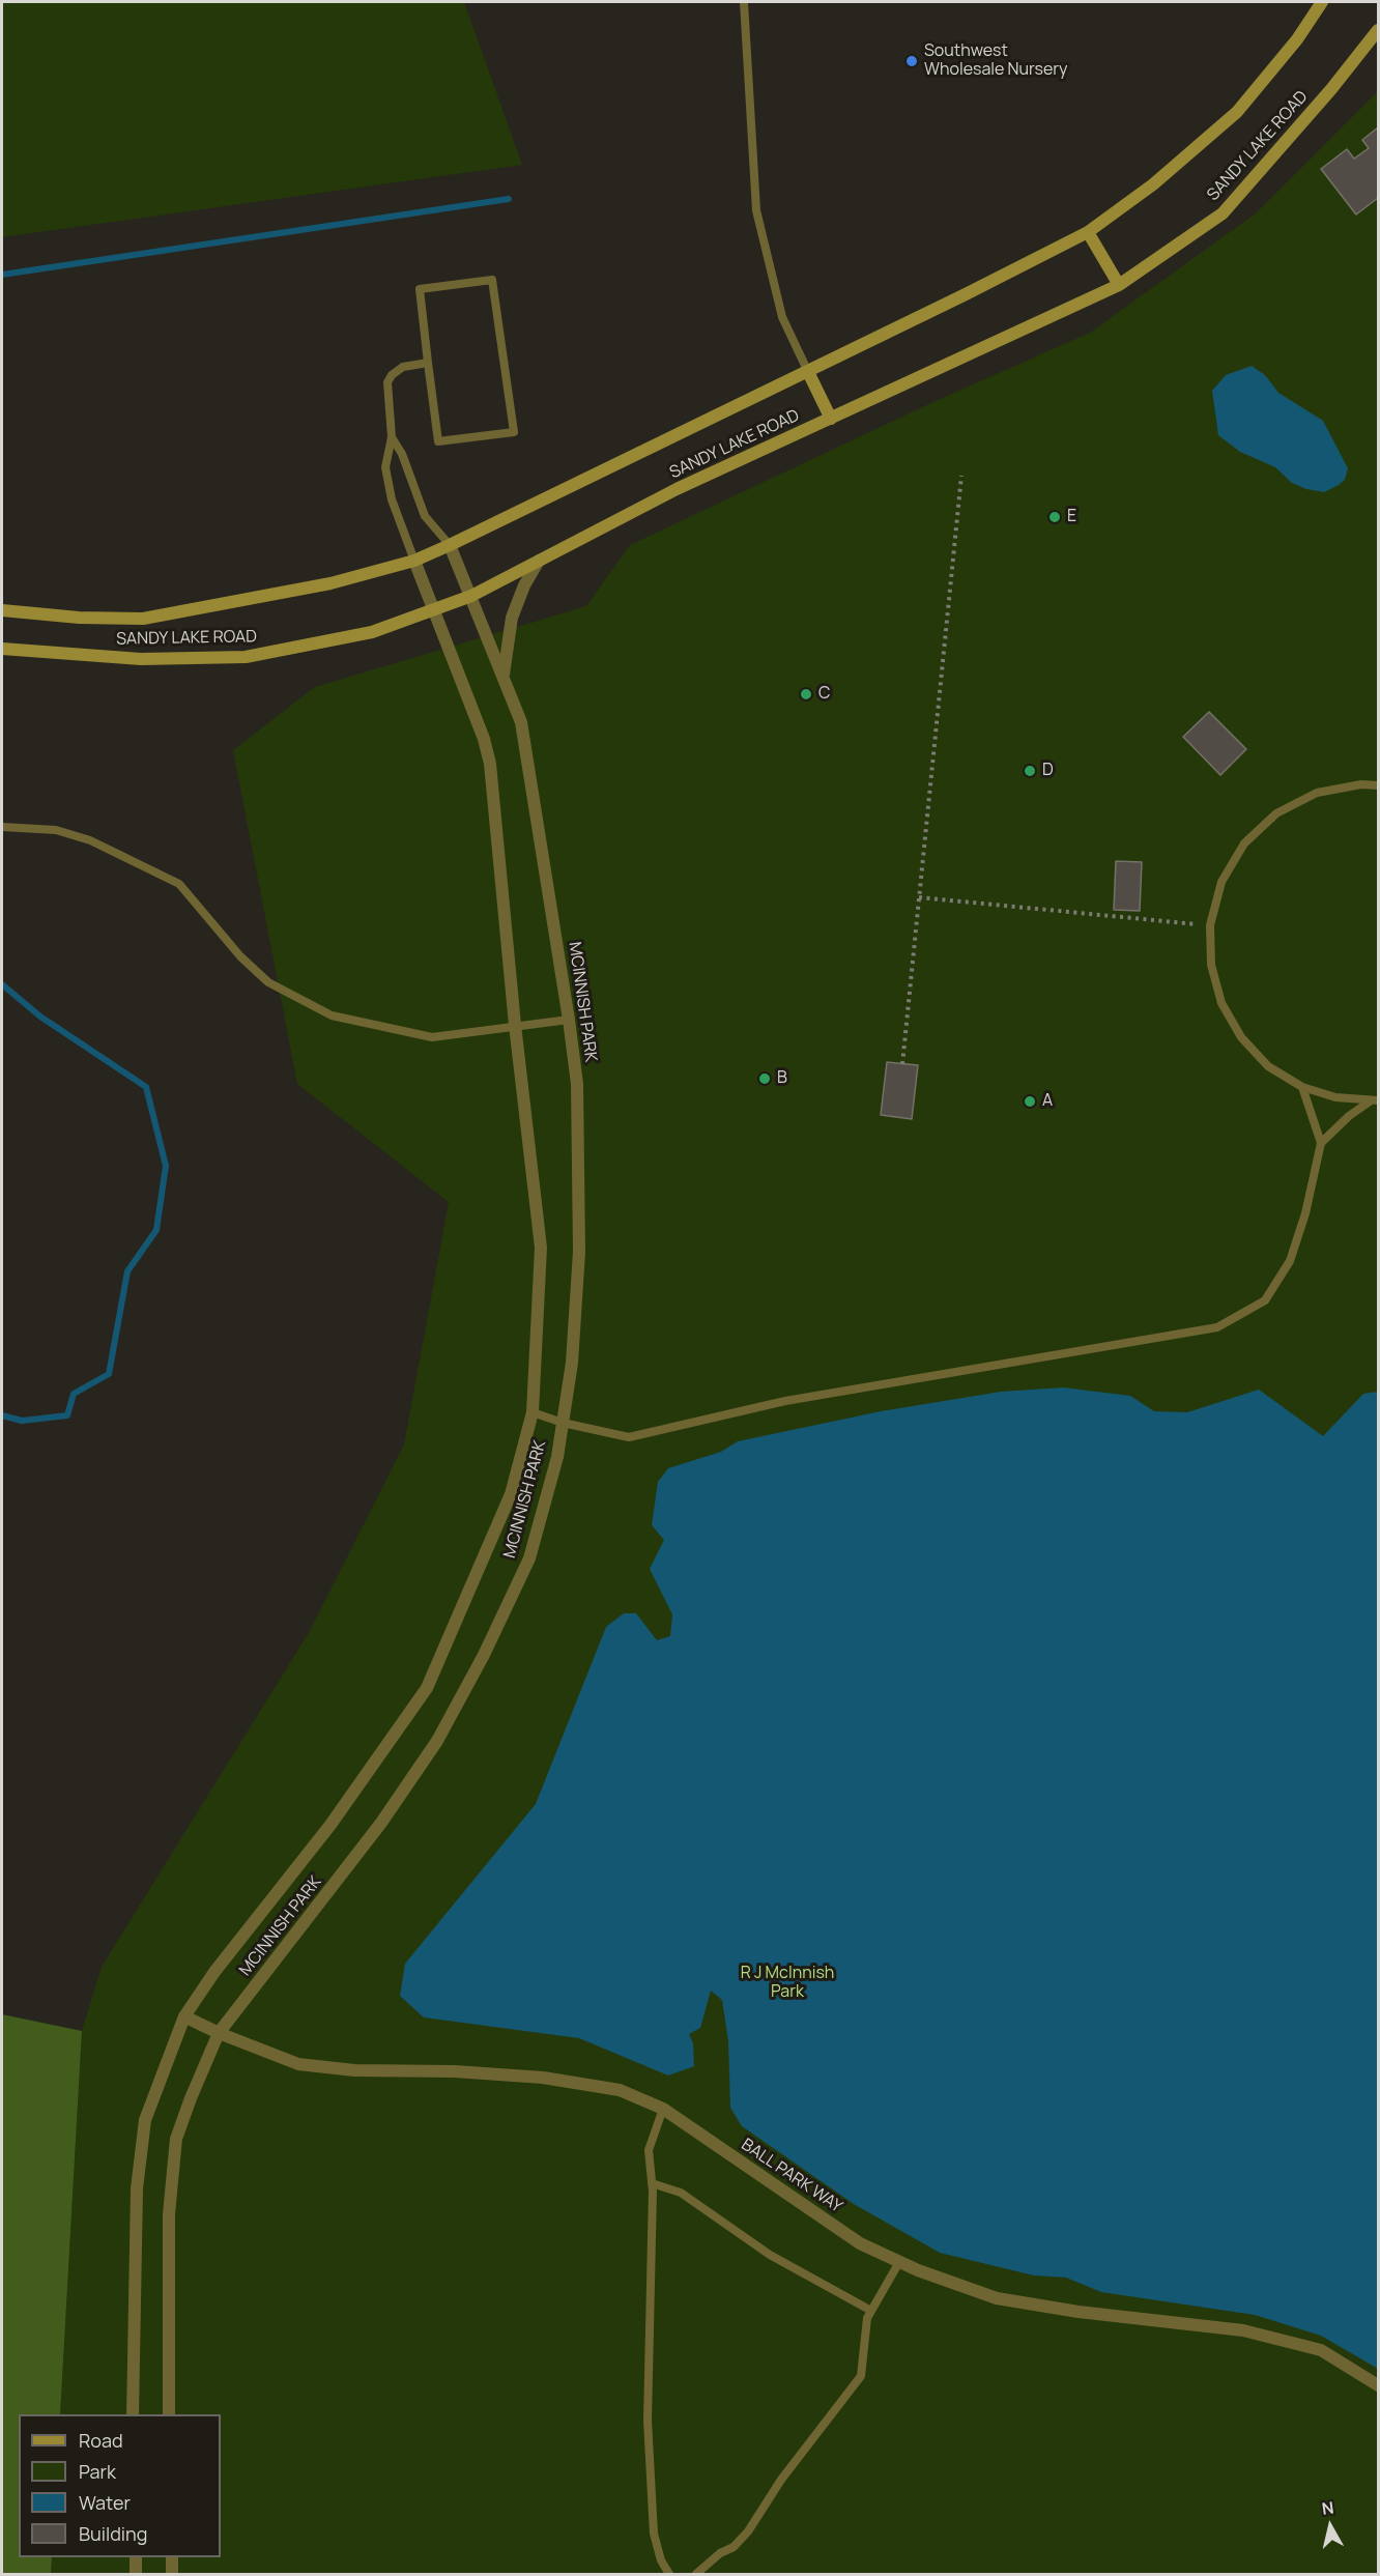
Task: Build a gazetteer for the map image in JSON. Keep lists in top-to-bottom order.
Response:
{
  "streets": {
    "main road": ["SANDY LAKE ROAD"],
    "street": ["MCINNISH PARK", "BALL PARK WAY"]
  },
  "crossings": [
    ["SANDY LAKE ROAD", "MCINNISH PARK"],
    ["MCINNISH PARK", "BALL PARK WAY"]
  ],
  "parks": ["R J McInnish Park"],
  "places": [
    "Southwest Wholesale Nursery",
    "E",
    "C",
    "D",
    "B",
    "A"
  ],
  "legend": [
    "Road",
    "Park",
    "Water",
    "Building"
  ],
  "north": "top"
}
